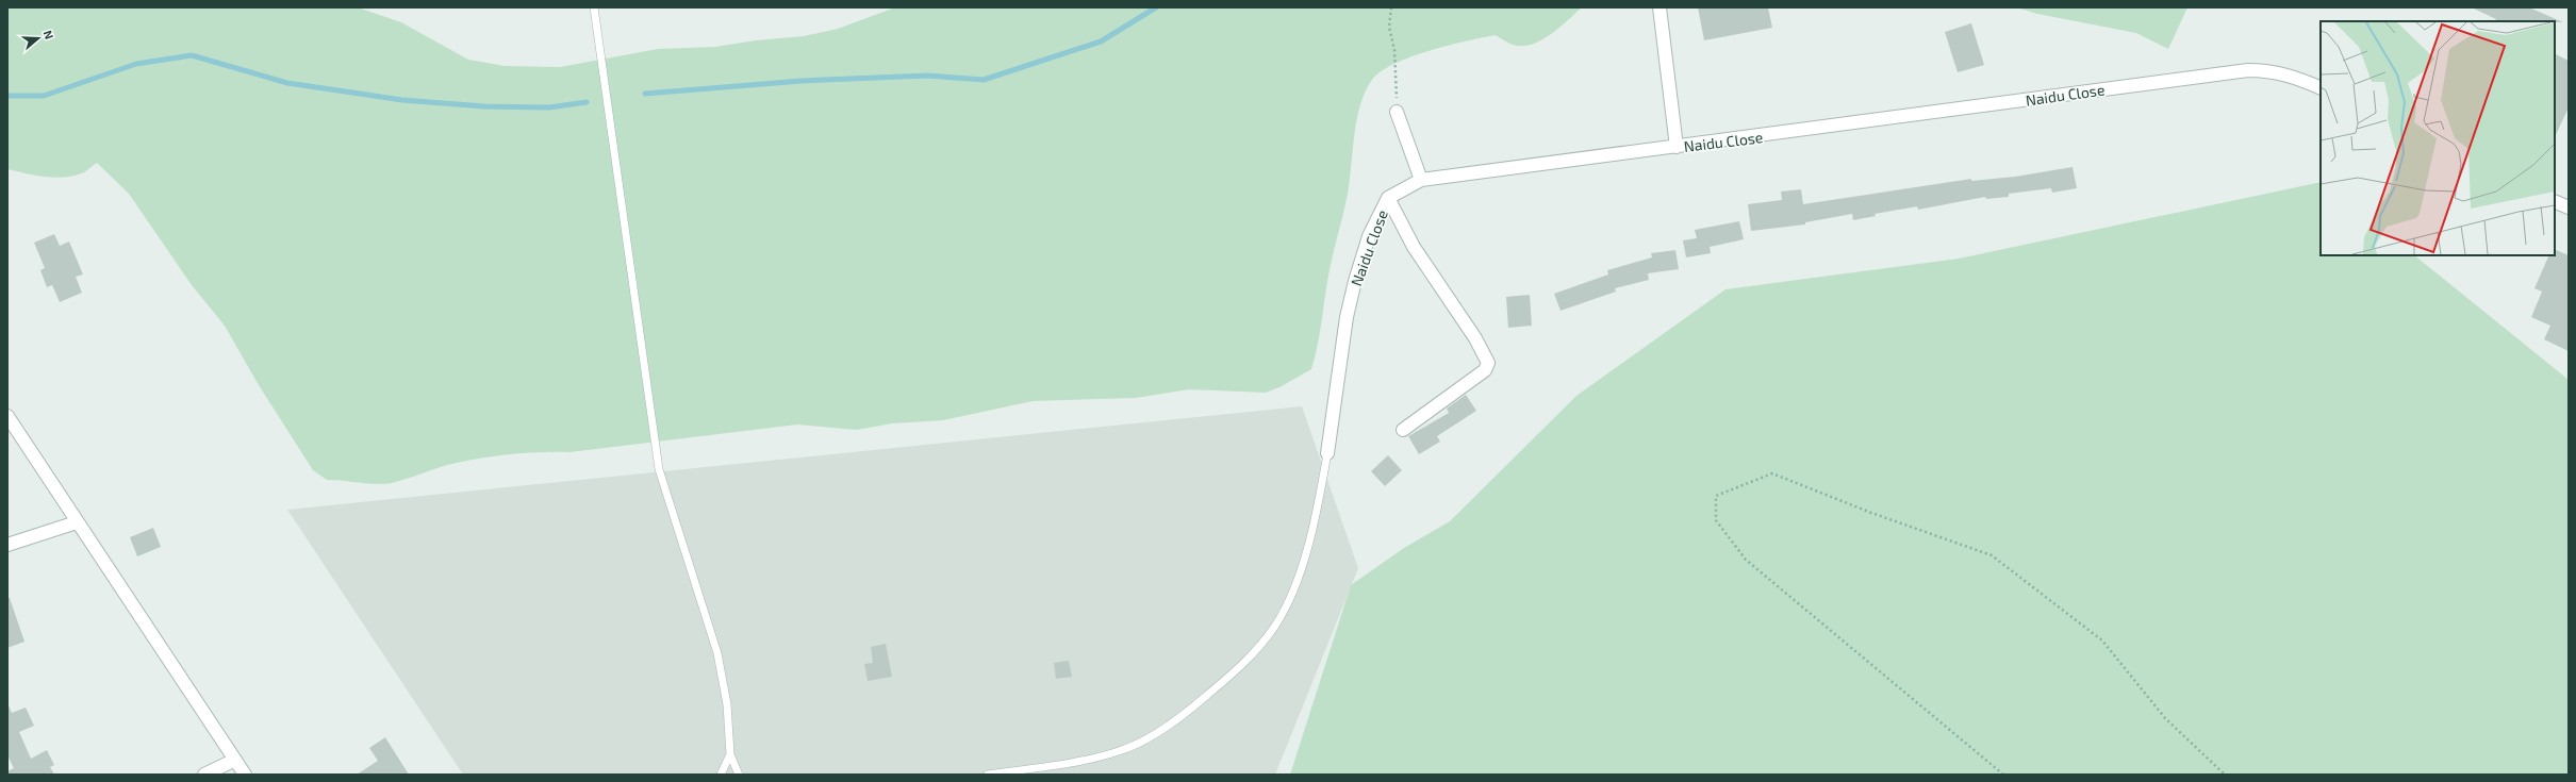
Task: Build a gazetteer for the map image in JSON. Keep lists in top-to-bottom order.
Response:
{
  "streets": {
    "street": ["Naidu Close"]
  },
  "north": "right"
}
